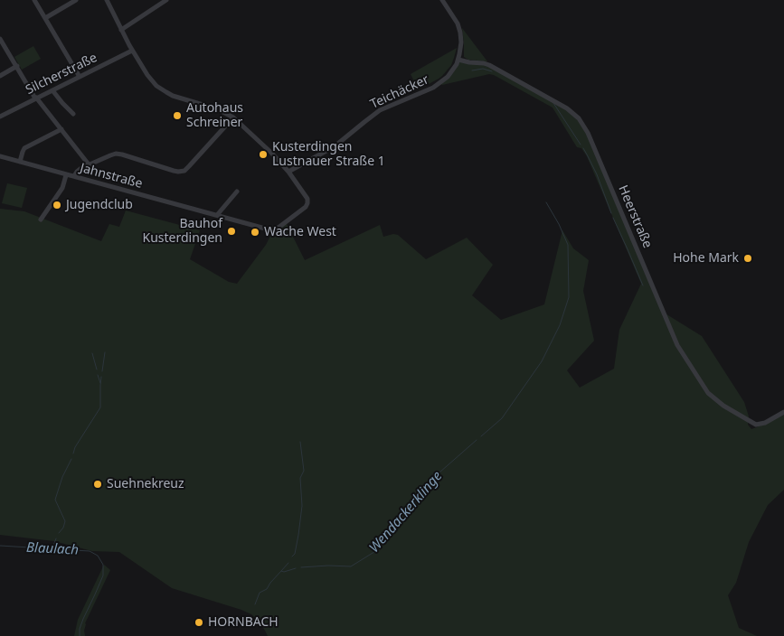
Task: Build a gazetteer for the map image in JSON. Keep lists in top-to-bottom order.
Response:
{
  "streets": {
    "street": [
      "Silcherstraße",
      "Teichäcker",
      "Jahnstraße",
      "Heerstraße"
    ]
  },
  "crossings": [
    ["Teichäcker", "Jahnstraße"],
    ["Teichäcker", "Heerstraße"]
  ],
  "water": ["Wendackerklinge", "Blaulach"],
  "places": [
    "Autohaus Schreiner",
    "Kusterdingen Lustnauer Straße 1",
    "Jugendclub",
    "Bauhof Kusterdingen",
    "Wache West",
    "Hohe Mark",
    "Suehnekreuz",
    "HORNBACH"
  ]
}
